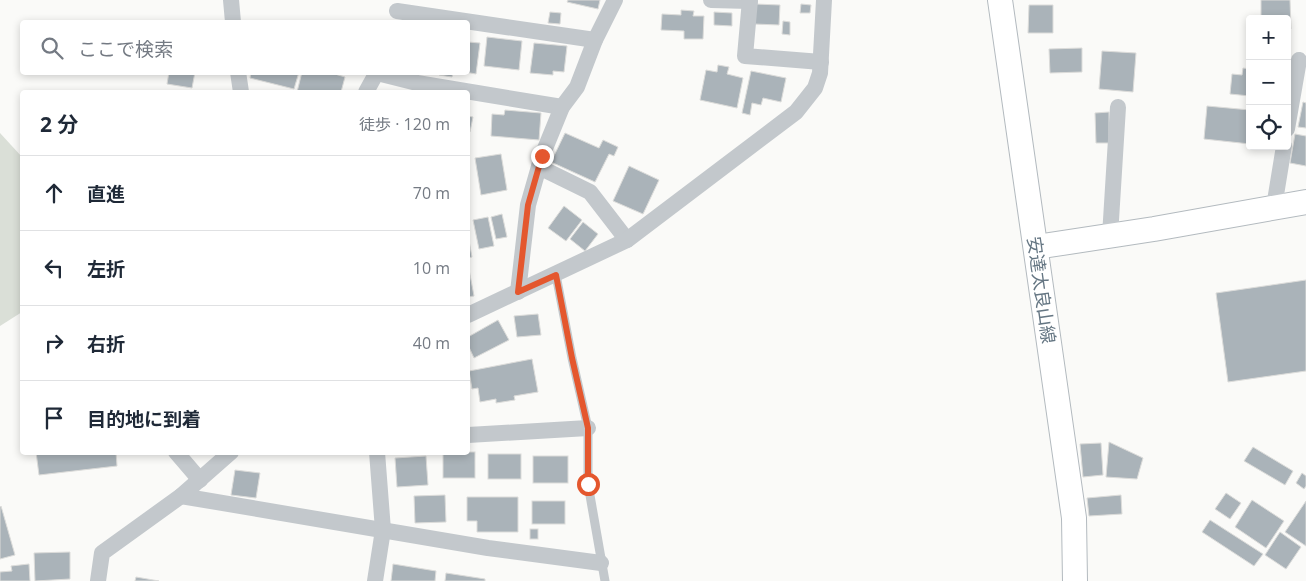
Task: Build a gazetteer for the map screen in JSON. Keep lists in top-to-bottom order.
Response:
{
  "streets": {
    "main road": ["安達太良山線"]
  },
  "page": {
    "map_buttons": ["+", "−"],
    "search": "ここで検索",
    "heading": ["2 分", "徒歩 · 120 m"],
    "list": [
      ["直進", "70 m"],
      ["左折", "10 m"],
      ["右折", "40 m"],
      "目的地に到着"
    ]
  }
}
